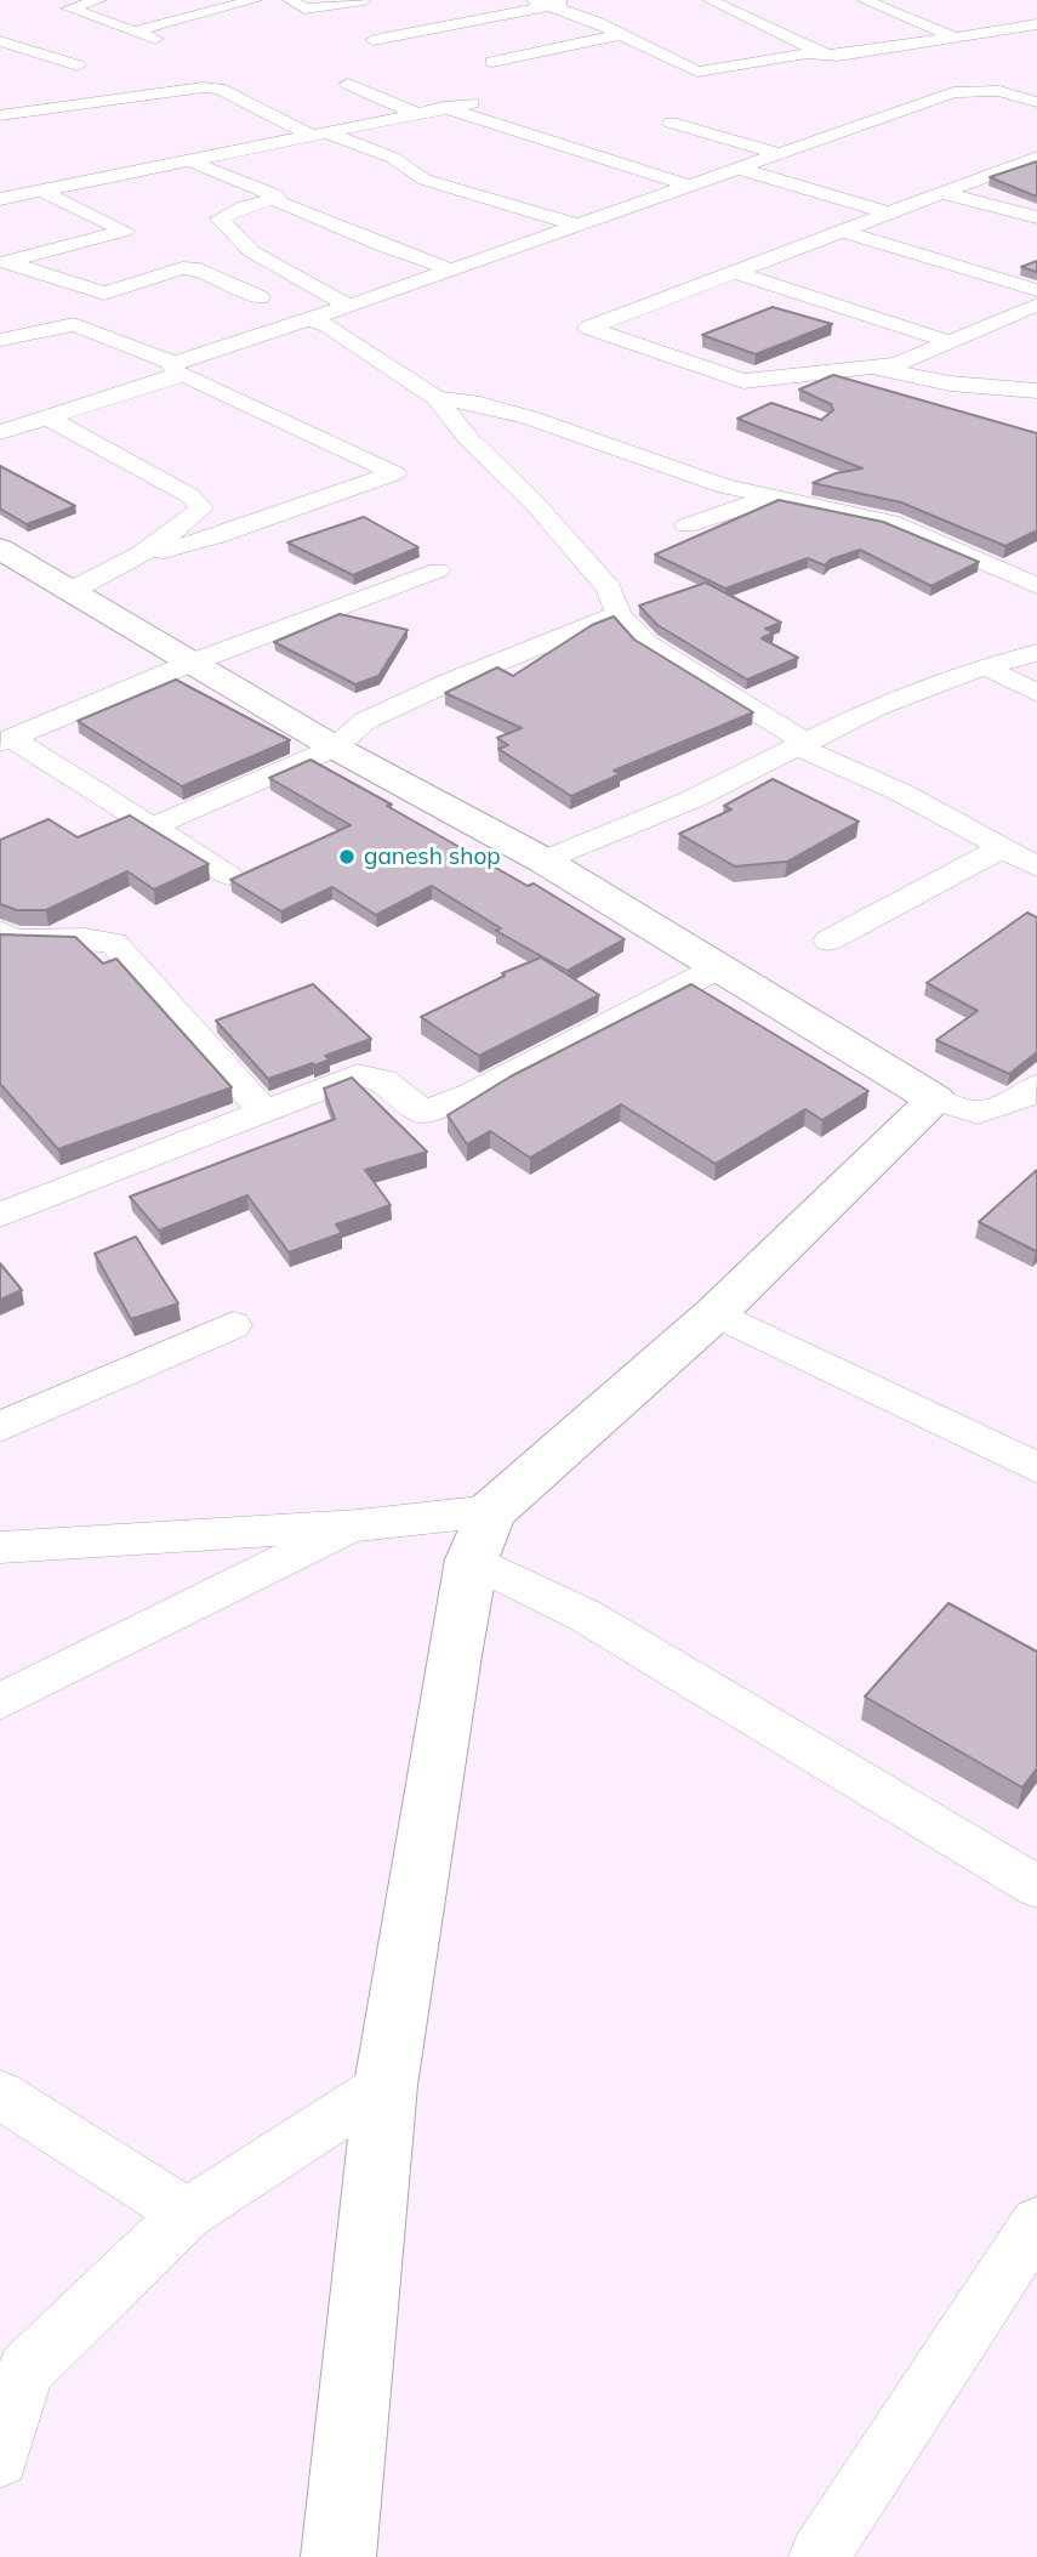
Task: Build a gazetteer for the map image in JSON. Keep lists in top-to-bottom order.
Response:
{
  "places": ["ganesh shop"]
}
